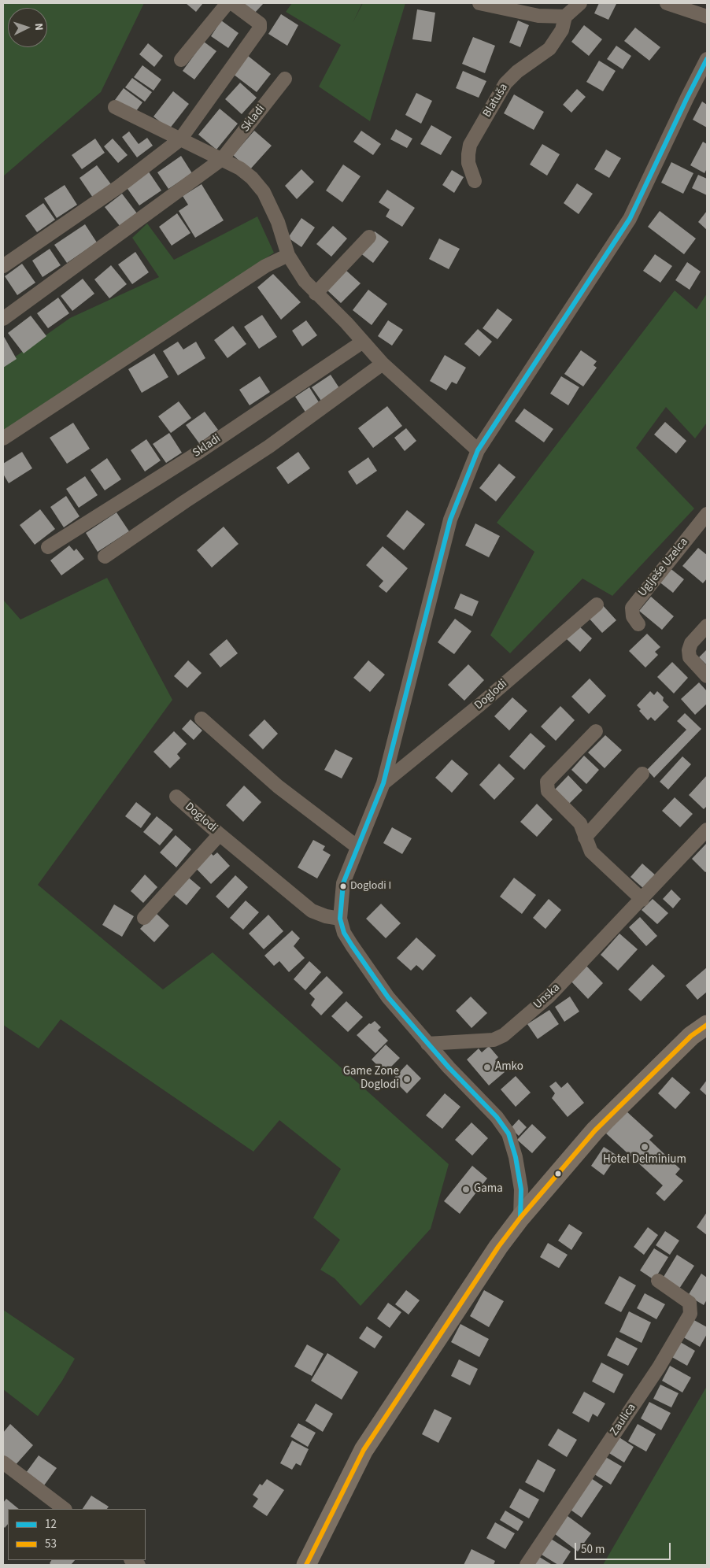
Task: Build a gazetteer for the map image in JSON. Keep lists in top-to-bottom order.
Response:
{
  "streets": {
    "street": [
      "Blatuša",
      "Skladi",
      "Uglješe Uzelca",
      "Doglodi",
      "Unska",
      "Zaulica"
    ]
  },
  "crossings": [
    ["Doglodi", "Unska"]
  ],
  "places": [
    "Doglodi I",
    "Amko",
    "Game Zone Doglodi",
    "Hotel Delminium",
    "Gama"
  ],
  "lines": ["transit line 12", "transit line 53"],
  "legend": ["12", "53"],
  "scale_bar": "50 m",
  "north": "right"
}
